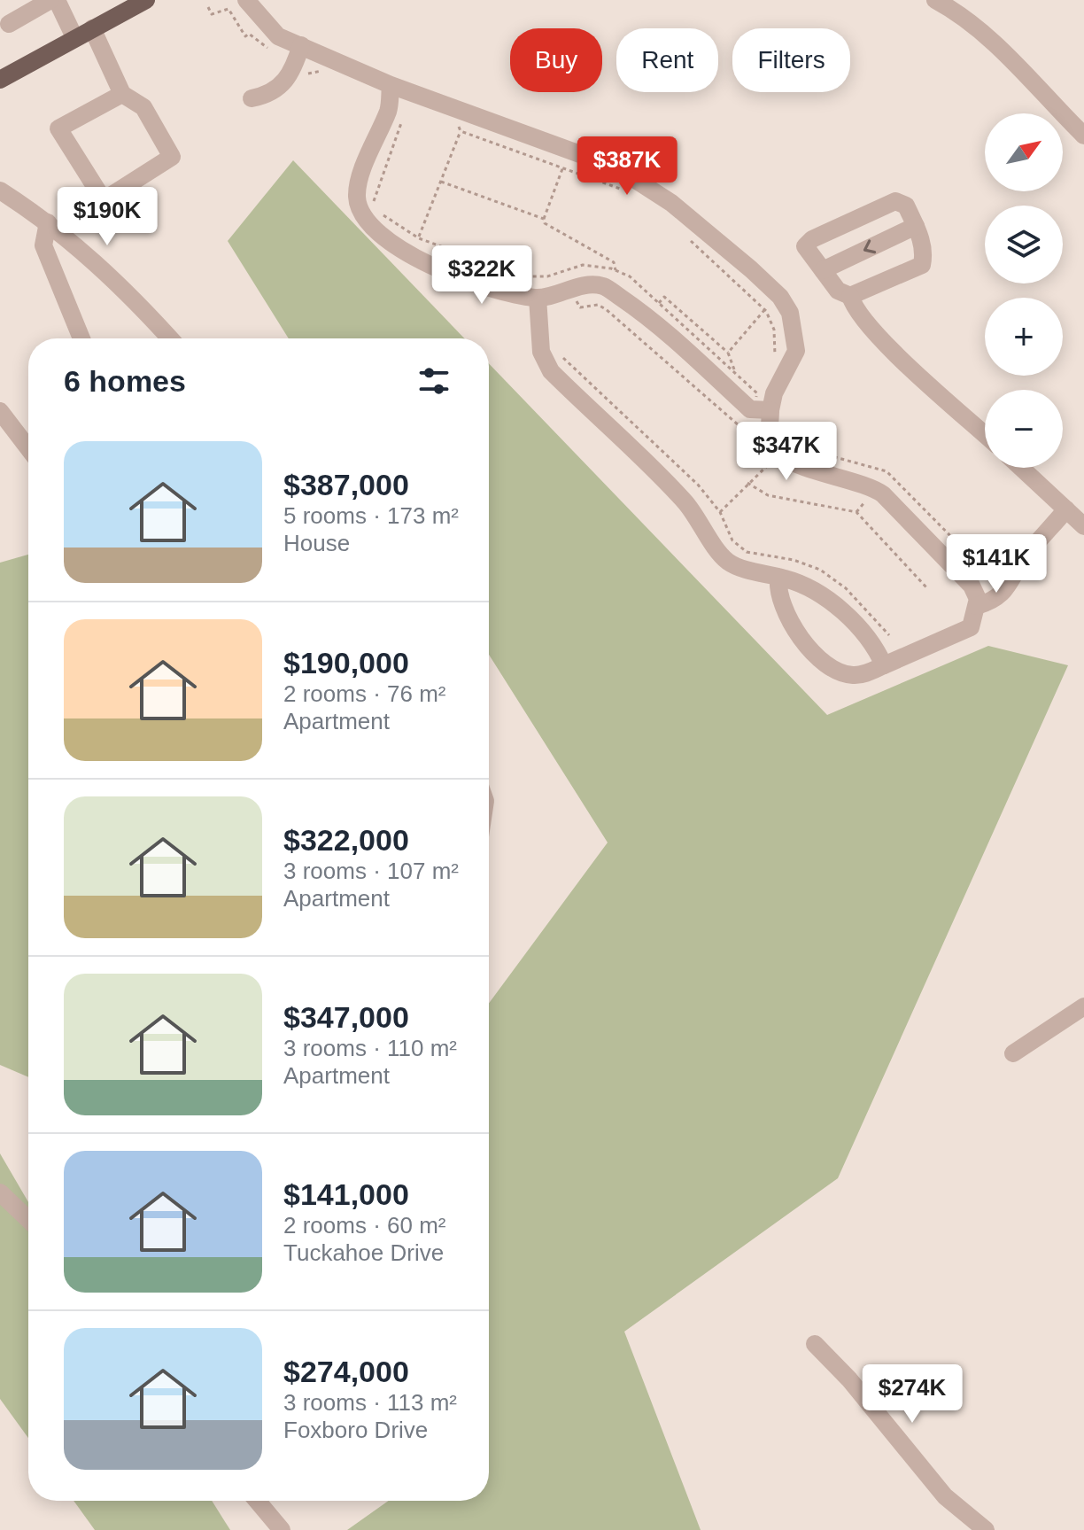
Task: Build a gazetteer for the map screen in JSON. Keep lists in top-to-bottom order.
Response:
{
  "north": "top right",
  "page": {
    "chip": ["Buy", "Rent", "Filters"],
    "map_buttons": ["+", "−"],
    "price": [
      "$387K",
      "$190K",
      "$322K",
      "$347K",
      "$141K",
      "$274K"
    ],
    "heading": "6 homes",
    "list": [
      {
        "name": "$387,000",
        "note": "5 rooms · 173 m² · House"
      },
      {
        "name": "$190,000",
        "note": "2 rooms · 76 m² · Apartment"
      },
      {
        "name": "$322,000",
        "note": "3 rooms · 107 m² · Apartment"
      },
      {
        "name": "$347,000",
        "note": "3 rooms · 110 m² · Apartment"
      },
      {
        "name": "$141,000",
        "note": "2 rooms · 60 m² · Tuckahoe Drive"
      },
      {
        "name": "$274,000",
        "note": "3 rooms · 113 m² · Foxboro Drive"
      }
    ]
  }
}
